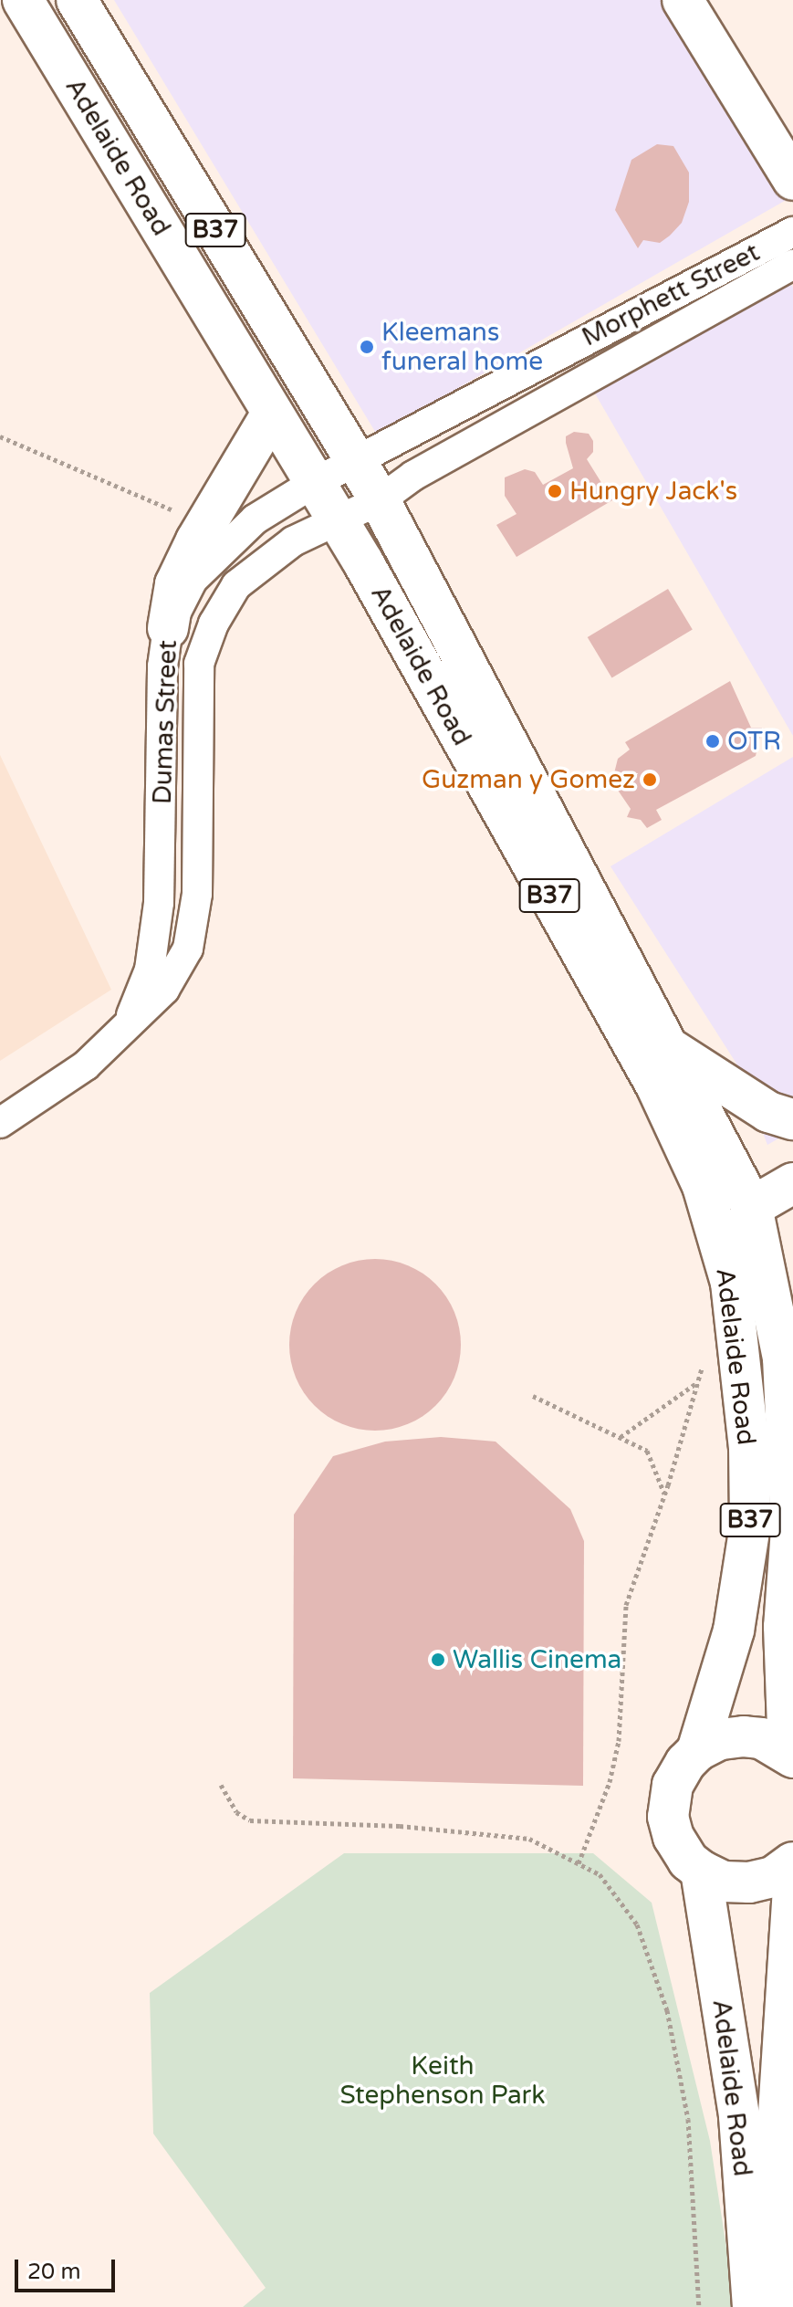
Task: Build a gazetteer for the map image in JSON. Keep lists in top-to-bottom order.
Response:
{
  "streets": {
    "main road": ["Adelaide Road", "B37"],
    "street": ["Morphett Street", "Dumas Street"]
  },
  "crossings": [
    ["Adelaide Road", "B37"],
    ["Adelaide Road", "Morphett Street"],
    ["Adelaide Road", "Dumas Street"],
    ["Morphett Street", "Dumas Street"]
  ],
  "parks": ["Keith Stephenson Park"],
  "places": [
    "Kleemans funeral home",
    "Hungry Jack's",
    "OTR",
    "Guzman y Gomez",
    "Wallis Cinema"
  ],
  "scale_bar": "20 m"
}
